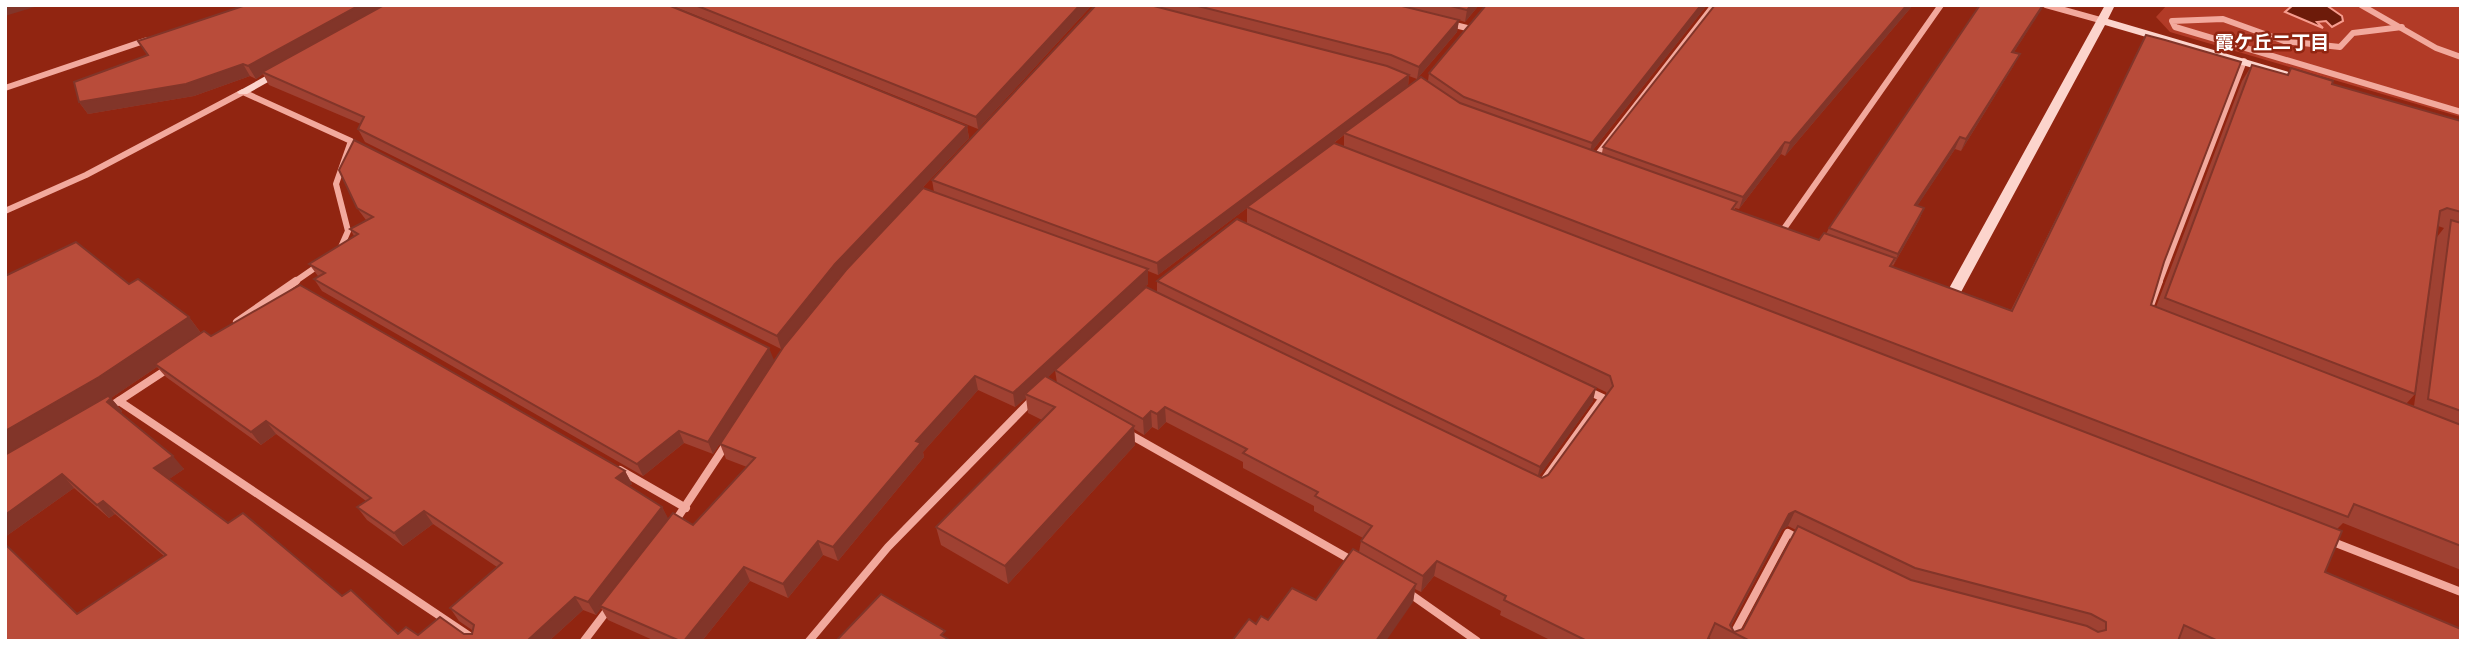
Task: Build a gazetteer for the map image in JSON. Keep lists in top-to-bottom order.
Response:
{
  "districts": ["霞ケ丘二丁目"]
}
